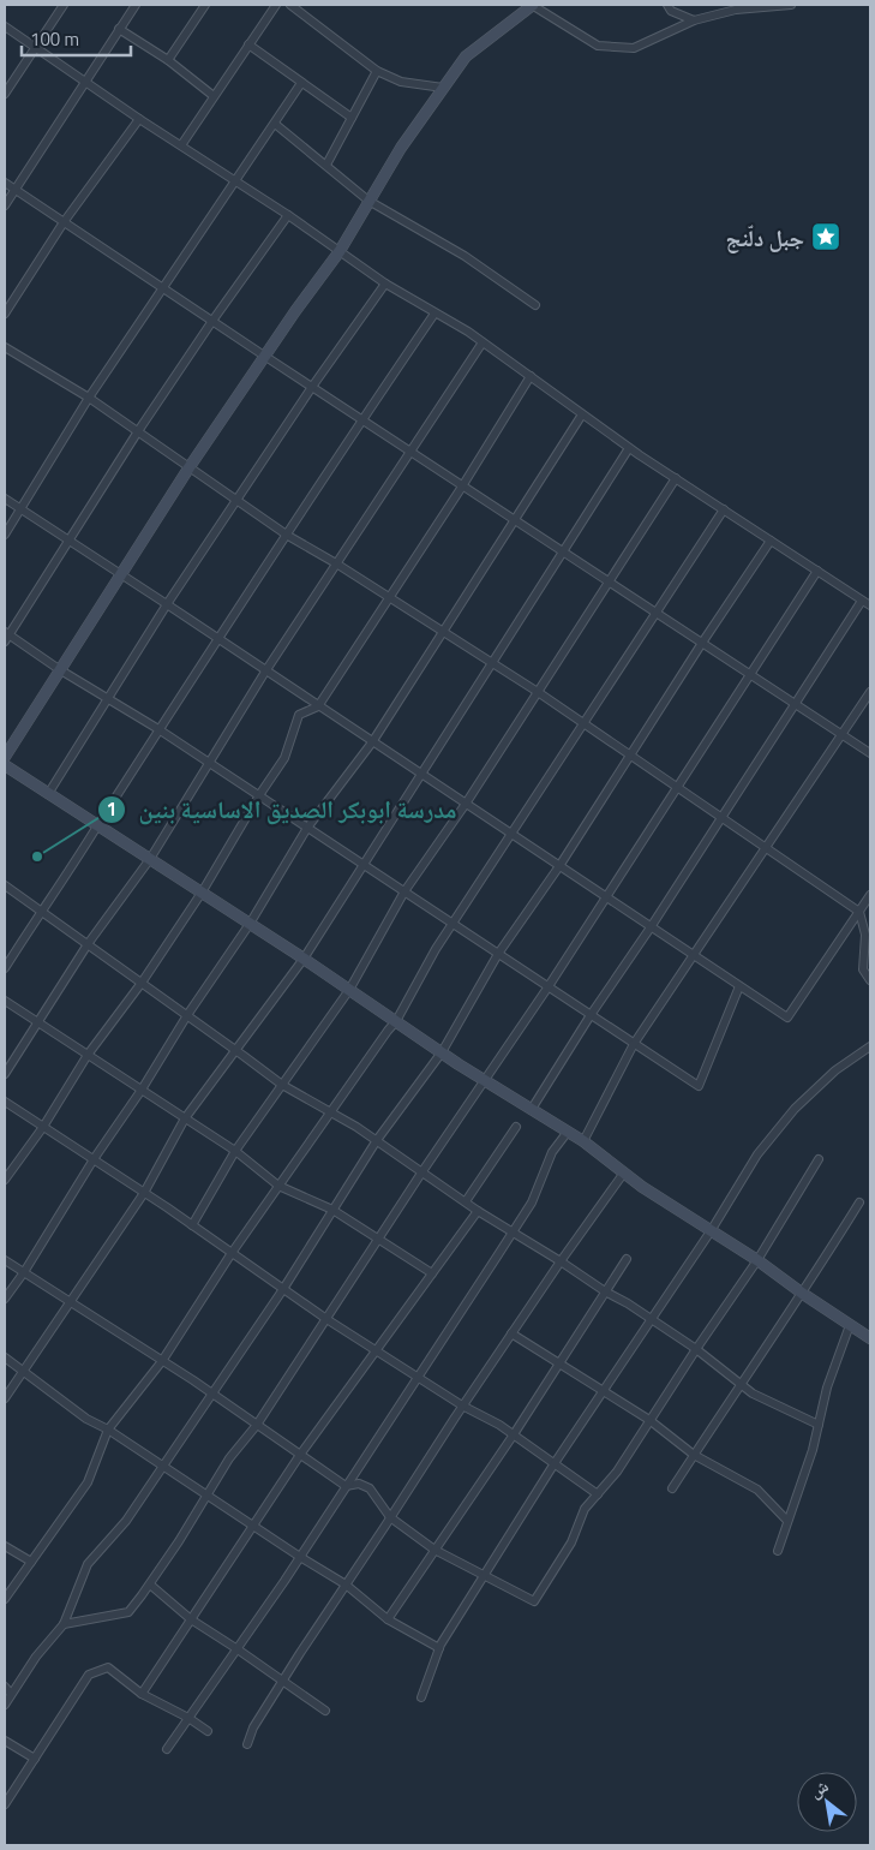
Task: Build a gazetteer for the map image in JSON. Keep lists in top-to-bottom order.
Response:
{
  "places": {
    "place": ["جبل دلّنج"],
    "other": ["مدرسة ابوبكر الصديق الاساسية بنين"]
  },
  "scale_bar": "100 m",
  "north": "top left"
}
